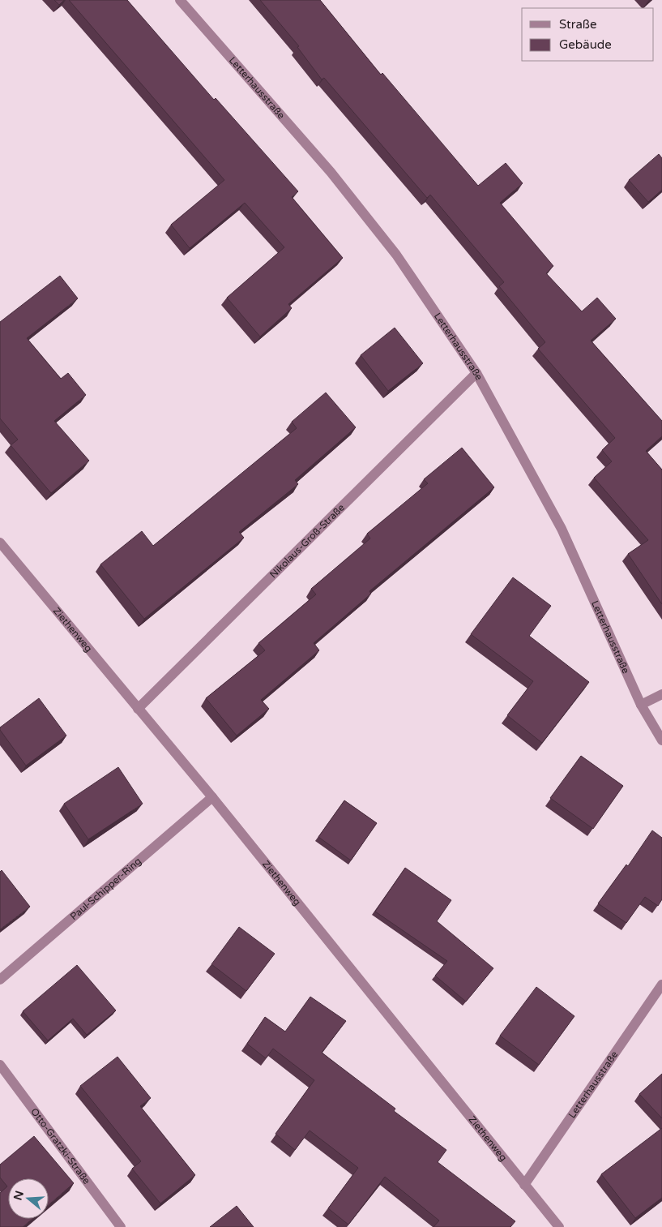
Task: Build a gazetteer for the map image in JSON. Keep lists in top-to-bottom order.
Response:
{
  "streets": {
    "street": [
      "Letterhausstraße",
      "Nikolaus-Groß-Straße",
      "Ziethenweg",
      "Paul-Schipper-Ring",
      "Otto-Gratzki-Straße"
    ]
  },
  "crossings": [
    ["Letterhausstraße", "Nikolaus-Groß-Straße"],
    ["Letterhausstraße", "Ziethenweg"],
    ["Nikolaus-Groß-Straße", "Ziethenweg"],
    ["Ziethenweg", "Paul-Schipper-Ring"]
  ],
  "legend": ["Straße", "Gebäude"],
  "north": "left"
}
